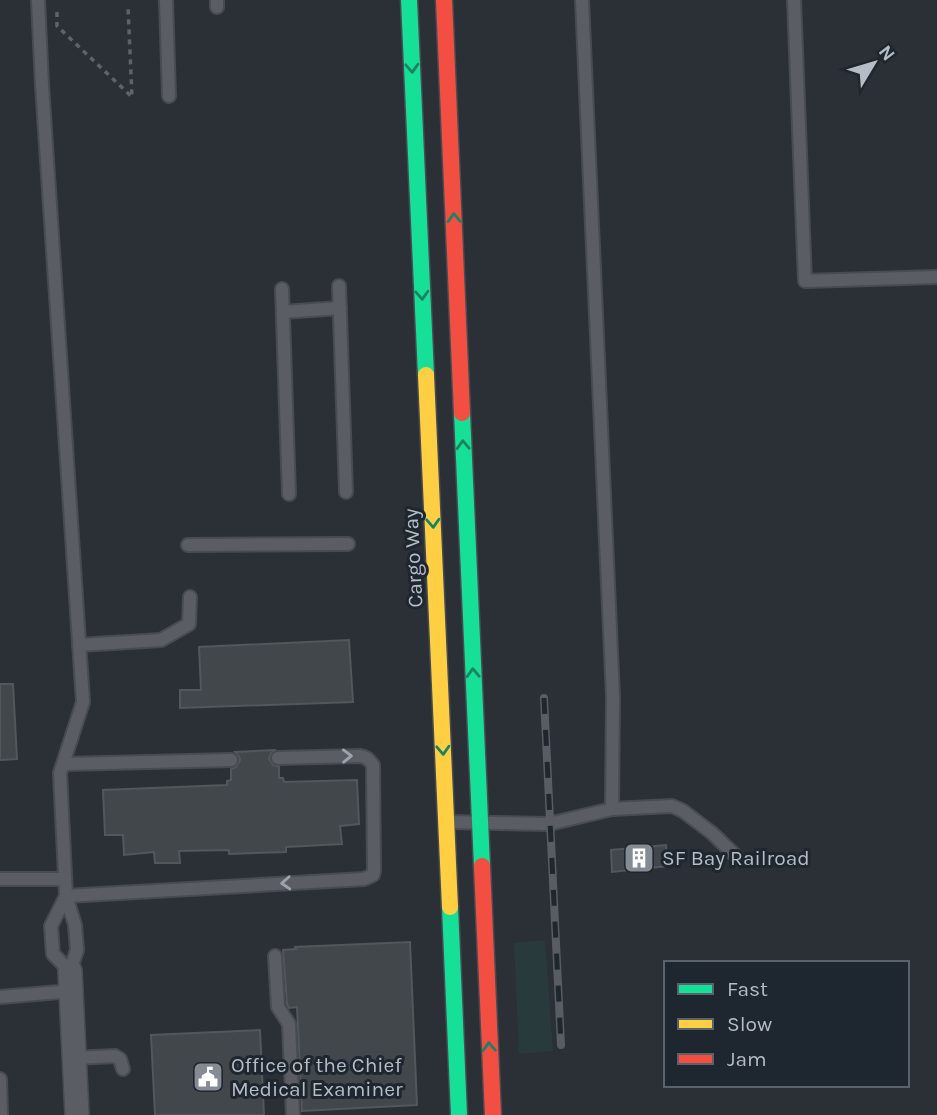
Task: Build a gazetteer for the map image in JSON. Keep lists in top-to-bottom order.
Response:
{
  "streets": {
    "main road": ["Cargo Way"]
  },
  "places": {
    "building": ["SF Bay Railroad"],
    "public building": ["Office of the Chief Medical Examiner"]
  },
  "legend": ["Fast", "Slow", "Jam"],
  "north": "top right"
}
